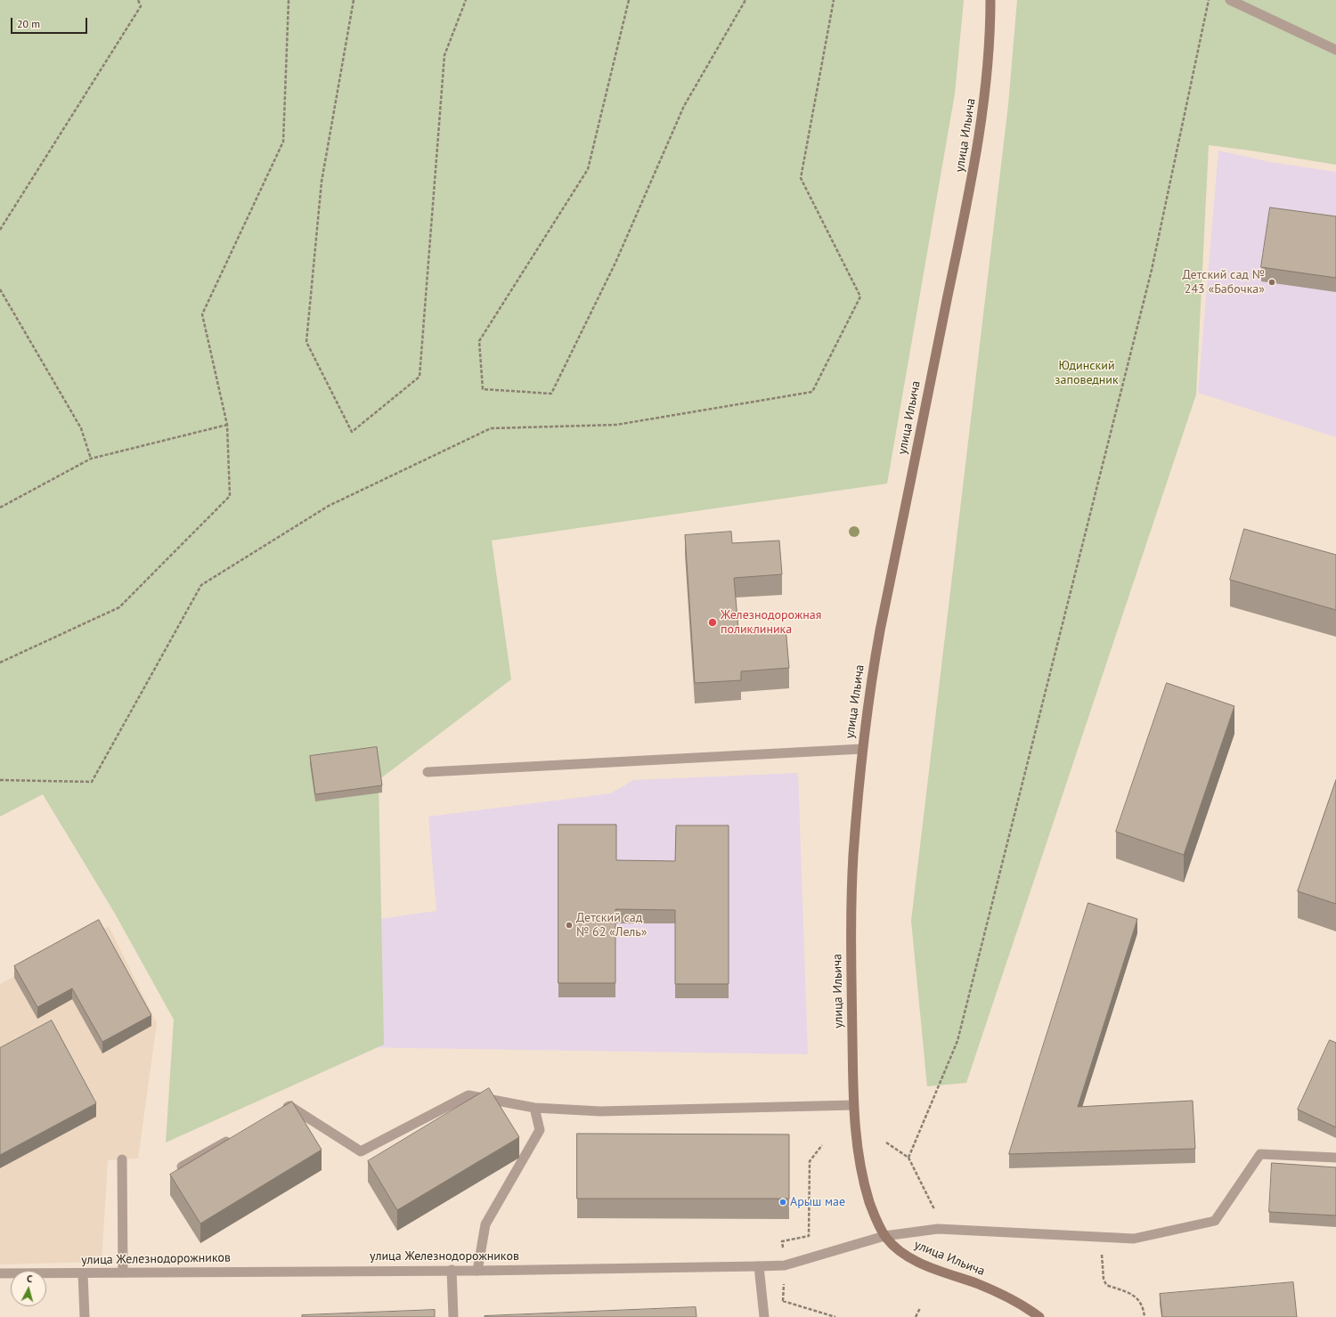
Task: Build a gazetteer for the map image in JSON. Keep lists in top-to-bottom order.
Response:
{
  "streets": {
    "main road": ["улица Ильича"],
    "street": ["улица Железнодорожников"]
  },
  "crossings": [
    ["улица Ильича", "улица Железнодорожников"]
  ],
  "parks": ["Юдинский заповедник"],
  "places": [
    "Детский сад № 243 «Бабочка»",
    "Железнодорожная поликлиника",
    "Детский сад № 62 «Лель»",
    "Арыш мае"
  ],
  "scale_bar": "20 m",
  "north": "top"
}
